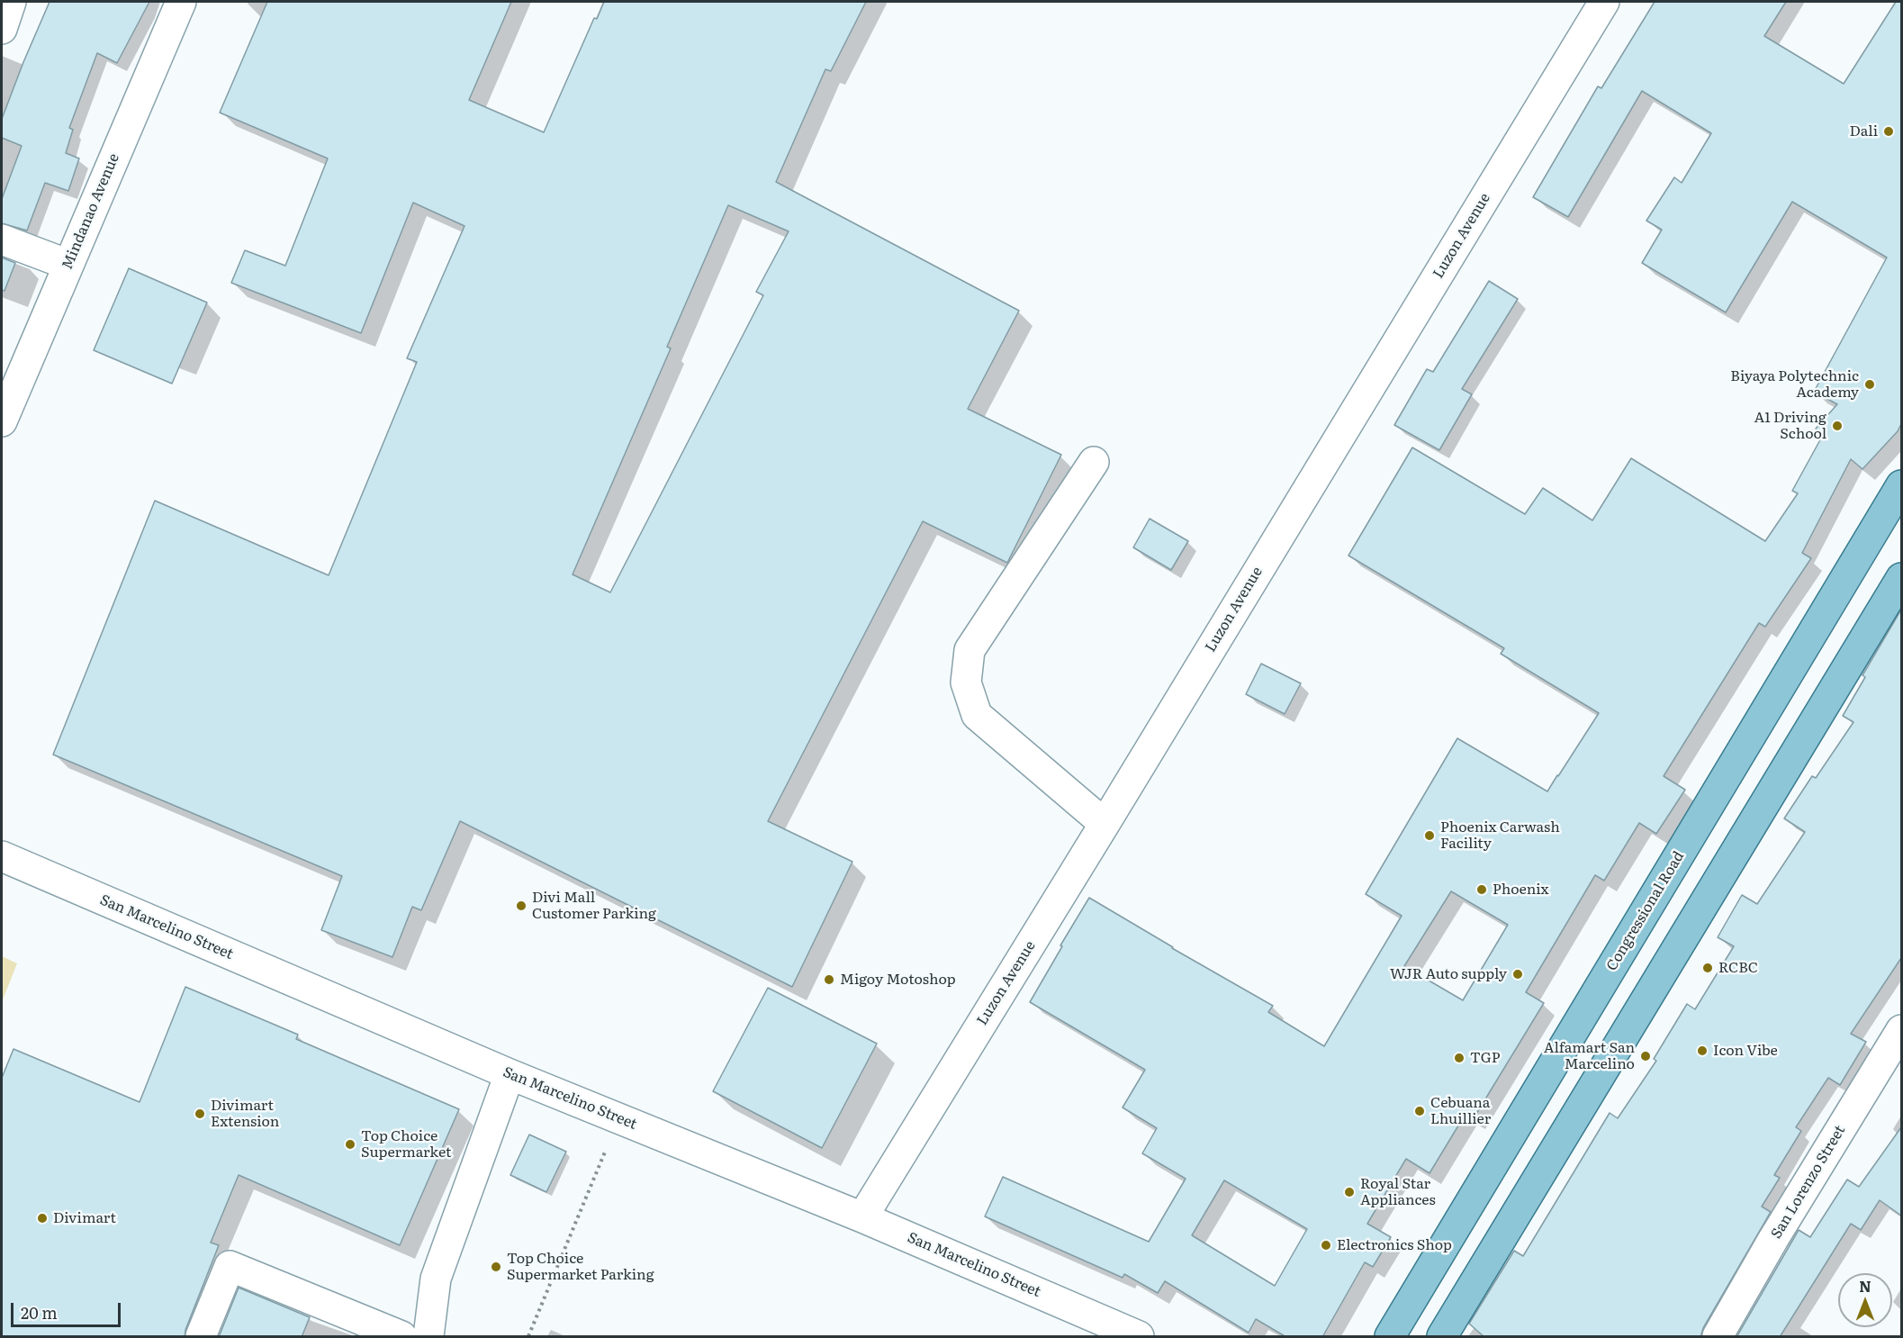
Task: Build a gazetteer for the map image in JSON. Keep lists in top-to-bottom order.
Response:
{
  "streets": {
    "main road": ["Congressional Road"],
    "street": [
      "Mindanao Avenue",
      "Luzon Avenue",
      "San Marcelino Street",
      "San Lorenzo Street"
    ]
  },
  "crossings": [
    ["Luzon Avenue", "San Marcelino Street"]
  ],
  "places": [
    "Dali",
    "Biyaya Polytechnic Academy",
    "A1 Driving School",
    "Phoenix Carwash Facility",
    "Phoenix",
    "Divi Mall Customer Parking",
    "RCBC",
    "WJR Auto supply",
    "Migoy Motoshop",
    "Icon Vibe",
    "Alfamart San Marcelino",
    "TGP",
    "Cebuana Lhuillier",
    "Divimart Extension",
    "Top Choice Supermarket",
    "Royal Star Appliances",
    "Divimart",
    "Electronics Shop",
    "Top Choice Supermarket Parking"
  ],
  "scale_bar": "20 m",
  "north": "top"
}
